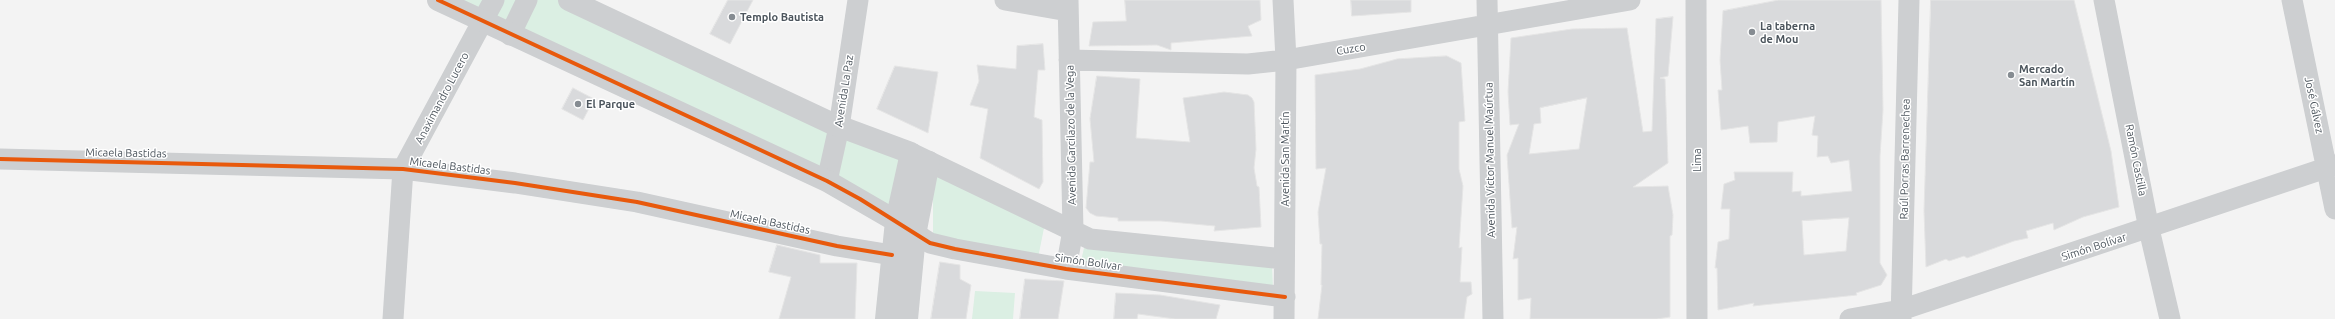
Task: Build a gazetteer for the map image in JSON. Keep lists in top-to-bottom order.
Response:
{
  "streets": {
    "street": [
      "Cuzco",
      "Avenida La Paz",
      "Anaximandro Lucero",
      "José Gálvez",
      "Avenida Garcilazo de la Vega",
      "Micaela Bastidas",
      "Avenida San Martín",
      "Raúl Porras Barrenechea",
      "Avenida Víctor Manuel Maúrtua",
      "Lima",
      "Ramón Castilla",
      "Simón Bolívar"
    ]
  },
  "crossings": [
    ["Cuzco", "Avenida Garcilazo de la Vega"],
    ["Cuzco", "Avenida San Martín"],
    ["Cuzco", "Avenida Víctor Manuel Maúrtua"],
    ["Anaximandro Lucero", "Micaela Bastidas"],
    ["José Gálvez", "Simón Bolívar"],
    ["Avenida Garcilazo de la Vega", "Simón Bolívar"],
    ["Avenida San Martín", "Simón Bolívar"],
    ["Raúl Porras Barrenechea", "Simón Bolívar"],
    ["Ramón Castilla", "Simón Bolívar"]
  ],
  "places": [
    "Templo Bautista",
    "La taberna de Mou",
    "Mercado San Martín",
    "El Parque"
  ]
}
